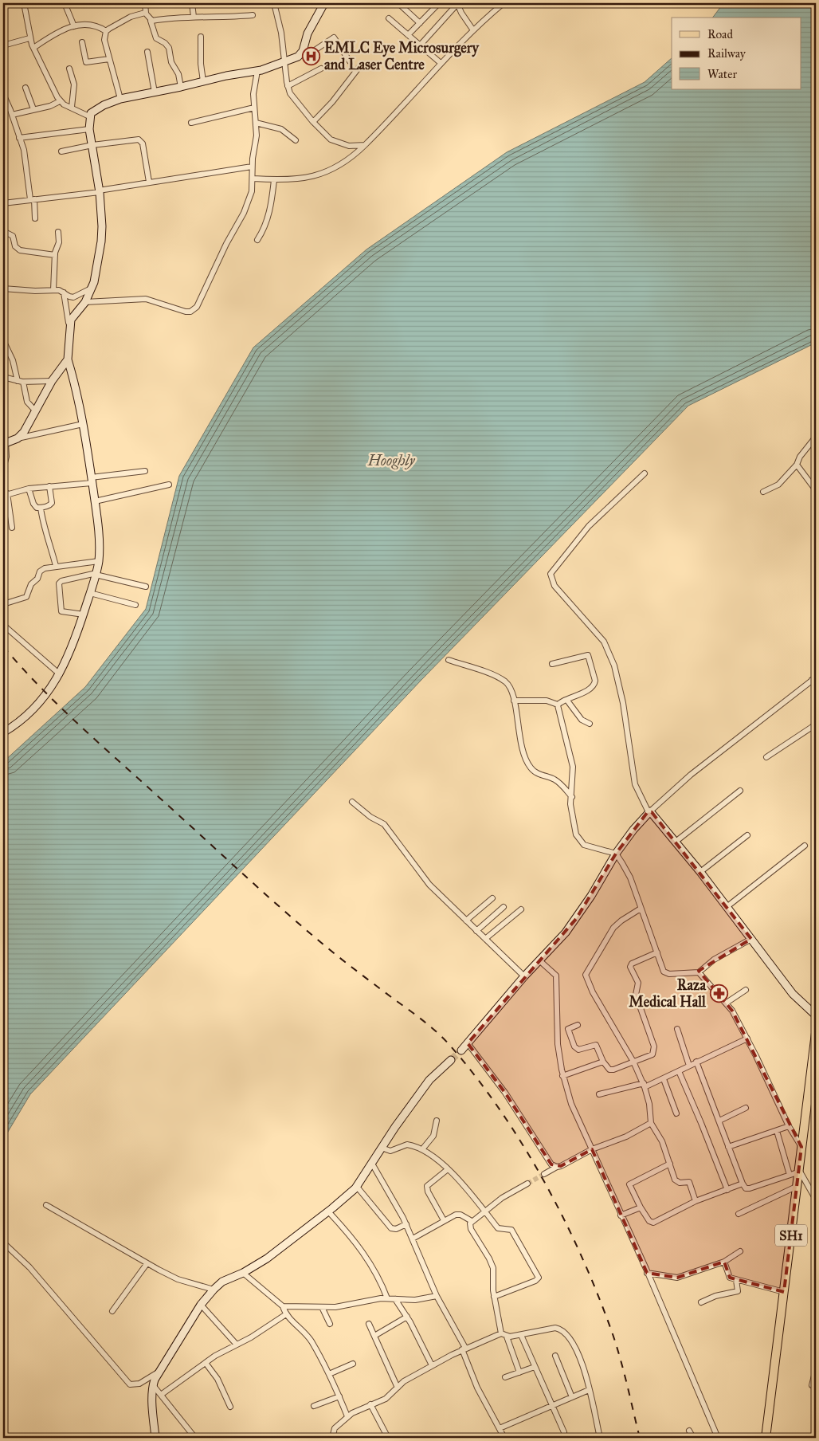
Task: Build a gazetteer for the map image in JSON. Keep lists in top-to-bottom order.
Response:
{
  "streets": {
    "main road": ["SH1"]
  },
  "water": ["Hooghly"],
  "places": {
    "hospital": ["EMLC Eye Microsurgery and Laser Centre"],
    "pharmacy": ["Raza Medical Hall"]
  },
  "legend": ["Road", "Railway", "Water"]
}
